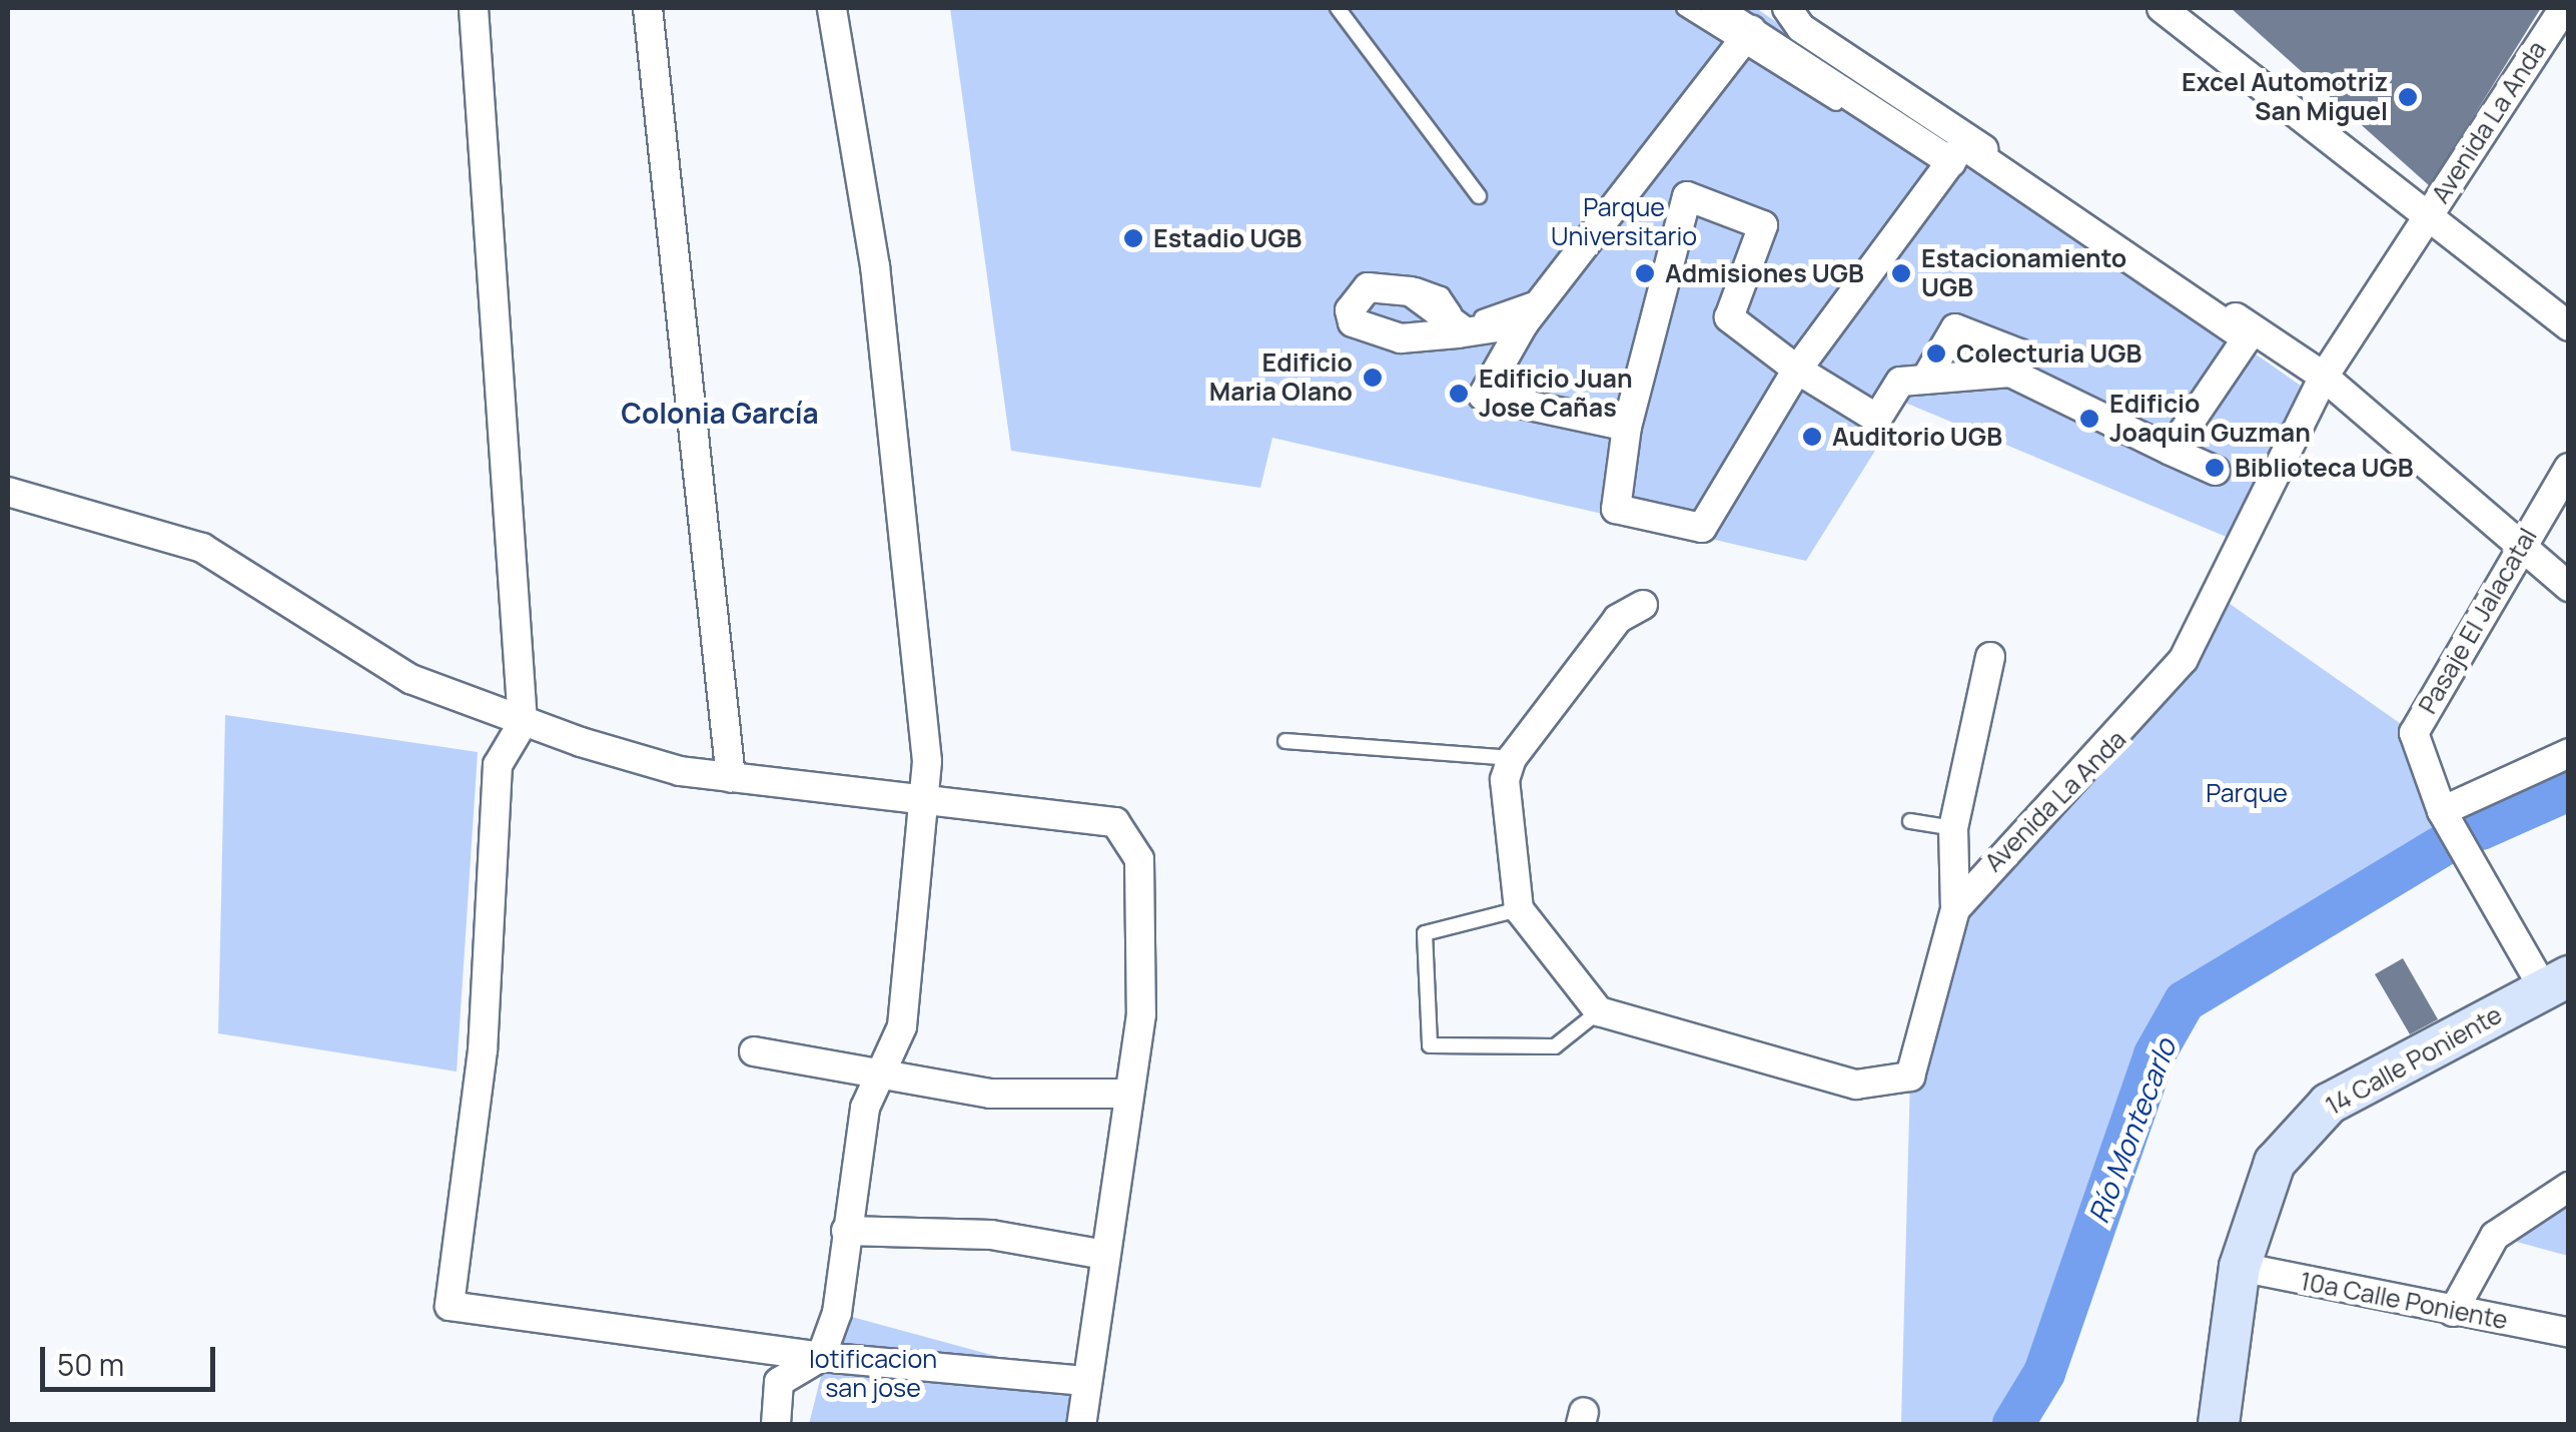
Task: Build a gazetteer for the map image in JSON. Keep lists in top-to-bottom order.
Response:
{
  "streets": {
    "street": [
      "Avenida La Anda",
      "Pasaje El Jalacatal",
      "14 Calle Poniente",
      "10a Calle Poniente"
    ]
  },
  "crossings": [
    ["Pasaje El Jalacatal", "14 Calle Poniente"],
    ["14 Calle Poniente", "10a Calle Poniente"]
  ],
  "districts": ["Colonia García"],
  "water": ["Río Montecarlo"],
  "parks": ["Parque Universitario", "Parque", "lotificacion san jose"],
  "places": [
    "Excel Automotriz San Miguel",
    "Estadio UGB",
    "Admisiones UGB",
    "Estacionamiento UGB",
    "Colecturia UGB",
    "Edificio Maria Olano",
    "Edificio Juan Jose Cañas",
    "Edificio Joaquin Guzman",
    "Auditorio UGB",
    "Biblioteca UGB"
  ],
  "scale_bar": "50 m"
}
